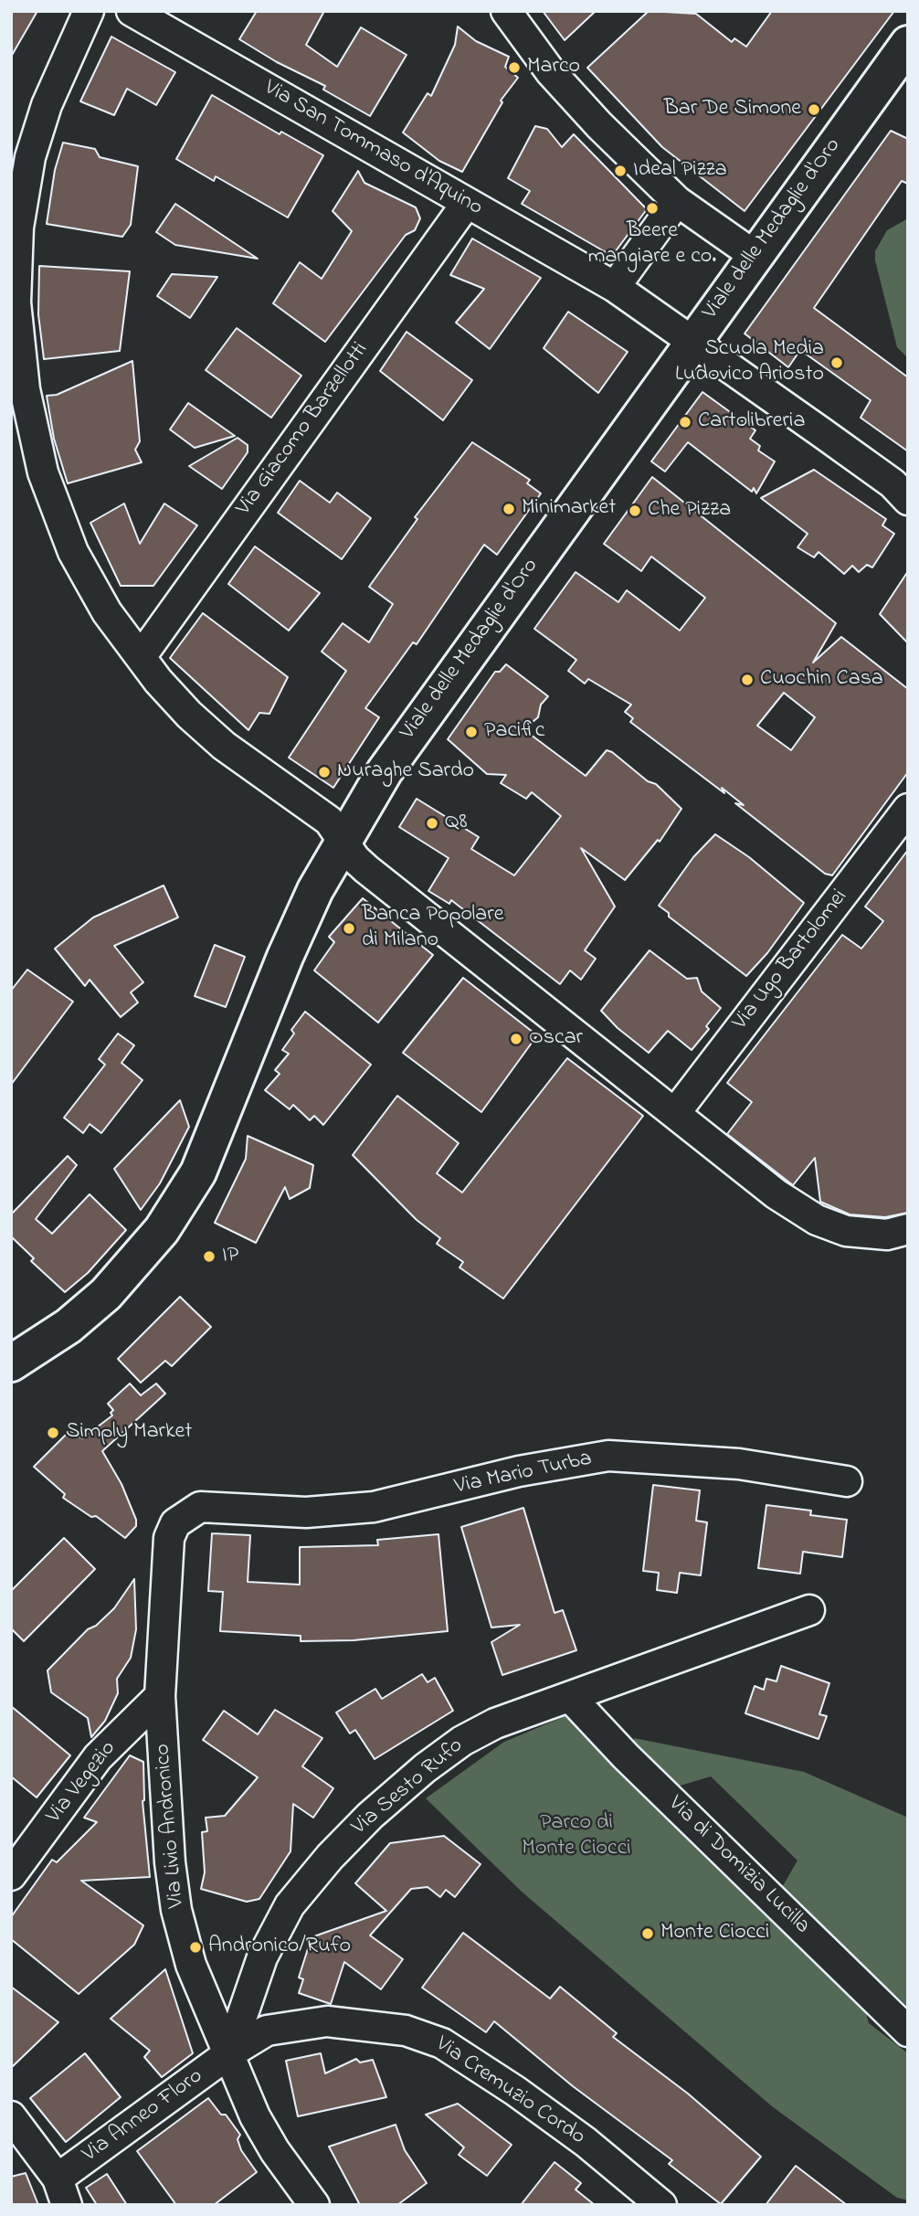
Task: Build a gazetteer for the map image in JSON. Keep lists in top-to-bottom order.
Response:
{
  "streets": {
    "main road": ["Viale delle Medaglie d'Oro"],
    "street": [
      "Via San Tommaso d'Aquino",
      "Via Giacomo Barzellotti",
      "Via Ugo Bartolomei",
      "Via Mario Turba",
      "Via Vegezio",
      "Via Sesto Rufo",
      "Via Livio Andronico",
      "Via di Domizia Lucilla",
      "Via Cremuzio Cordo",
      "Via Anneo Floro"
    ]
  },
  "crossings": [
    ["Via San Tommaso d'Aquino", "Viale delle Medaglie d'Oro"],
    ["Via San Tommaso d'Aquino", "Via Giacomo Barzellotti"],
    ["Via Mario Turba", "Via Livio Andronico"],
    ["Via Vegezio", "Via Livio Andronico"],
    ["Via Sesto Rufo", "Via Livio Andronico"],
    ["Via Sesto Rufo", "Via di Domizia Lucilla"],
    ["Via Sesto Rufo", "Via Cremuzio Cordo"],
    ["Via Sesto Rufo", "Via Anneo Floro"],
    ["Via Livio Andronico", "Via Cremuzio Cordo"],
    ["Via Livio Andronico", "Via Anneo Floro"],
    ["Via Cremuzio Cordo", "Via Anneo Floro"]
  ],
  "parks": ["Parco di Monte Ciocci"],
  "places": [
    "Marco",
    "Bar De Simone",
    "Ideal Pizza",
    "Beere mangiare e co.",
    "Scuola Media Ludovico Ariosto",
    "Cartolibreria",
    "Minimarket",
    "Che Pizza",
    "Cuochin Casa",
    "Pacific",
    "Nuraghe Sardo",
    "Q8",
    "Banca Popolare di Milano",
    "Oscar",
    "IP",
    "Simply Market",
    "Monte Ciocci",
    "Andronico/Rufo"
  ]
}
